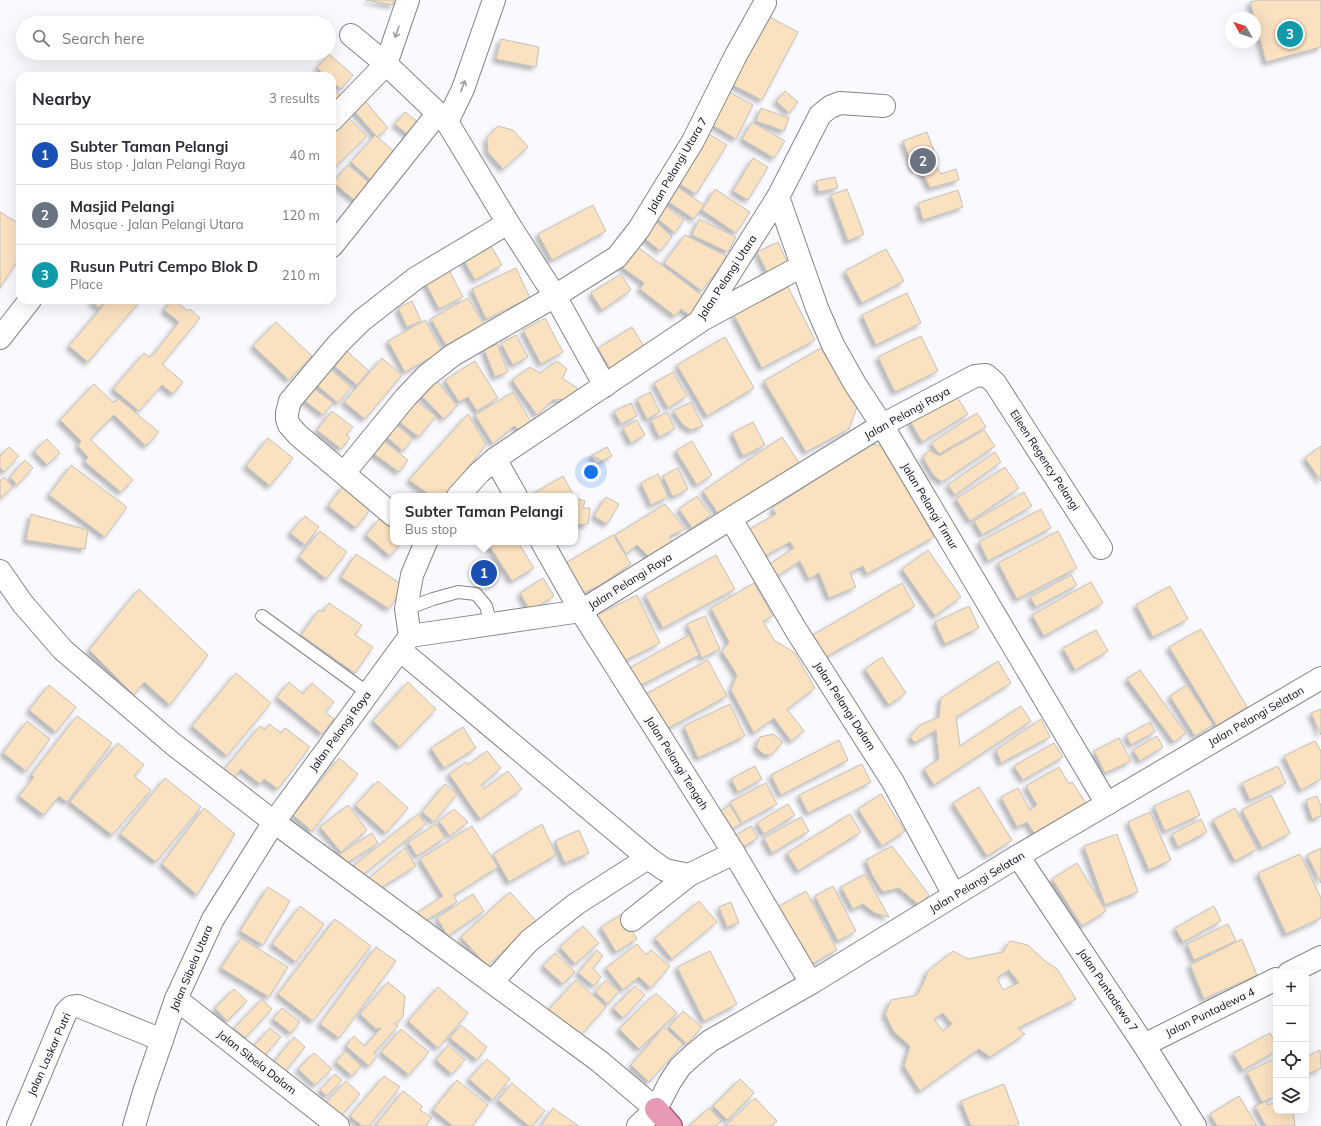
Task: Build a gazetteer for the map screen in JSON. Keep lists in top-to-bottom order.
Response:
{
  "streets": {
    "street": [
      "Jalan Pelangi Utara 7",
      "Jalan Pelangi Utara",
      "Jalan Pelangi Raya",
      "Eileen Regency Pelangi",
      "Jalan Pelangi Timur",
      "Jalan Pelangi Dalam",
      "Jalan Pelangi Selatan",
      "Jalan Pelangi Tengah",
      "Jalan Sibela Utara",
      "Jalan Puntadewa 7",
      "Jalan Puntadewa 4",
      "Jalan Laskar Putri",
      "Jalan Sibela Dalam"
    ]
  },
  "crossings": [
    ["Jalan Pelangi Utara", "Jalan Pelangi Timur"],
    ["Jalan Pelangi Raya", "Eileen Regency Pelangi"],
    ["Jalan Pelangi Raya", "Jalan Pelangi Timur"],
    ["Jalan Pelangi Raya", "Jalan Pelangi Dalam"],
    ["Jalan Pelangi Raya", "Jalan Pelangi Tengah"],
    ["Jalan Pelangi Raya", "Jalan Sibela Utara"],
    ["Jalan Pelangi Timur", "Jalan Pelangi Selatan"],
    ["Jalan Pelangi Dalam", "Jalan Pelangi Selatan"],
    ["Jalan Pelangi Selatan", "Jalan Pelangi Tengah"],
    ["Jalan Pelangi Selatan", "Jalan Puntadewa 7"],
    ["Jalan Sibela Utara", "Jalan Laskar Putri"],
    ["Jalan Sibela Utara", "Jalan Sibela Dalam"],
    ["Jalan Puntadewa 7", "Jalan Puntadewa 4"]
  ],
  "north": "top left",
  "page": {
    "search": "Search here",
    "pins": ["3", "2", "1"],
    "heading": ["Nearby", "3 results"],
    "list": [
      {
        "mark": "1",
        "name": "Subter Taman Pelangi",
        "note": "Bus stop · Jalan Pelangi Raya",
        "value": "40 m"
      },
      {
        "mark": "2",
        "name": "Masjid Pelangi",
        "note": "Mosque · Jalan Pelangi Utara",
        "value": "120 m"
      },
      {
        "mark": "3",
        "name": "Rusun Putri Cempo Blok D",
        "note": "Place",
        "value": "210 m"
      }
    ],
    "popup": ["Subter Taman Pelangi", "Bus stop"],
    "map_buttons": ["+", "−"]
  }
}
